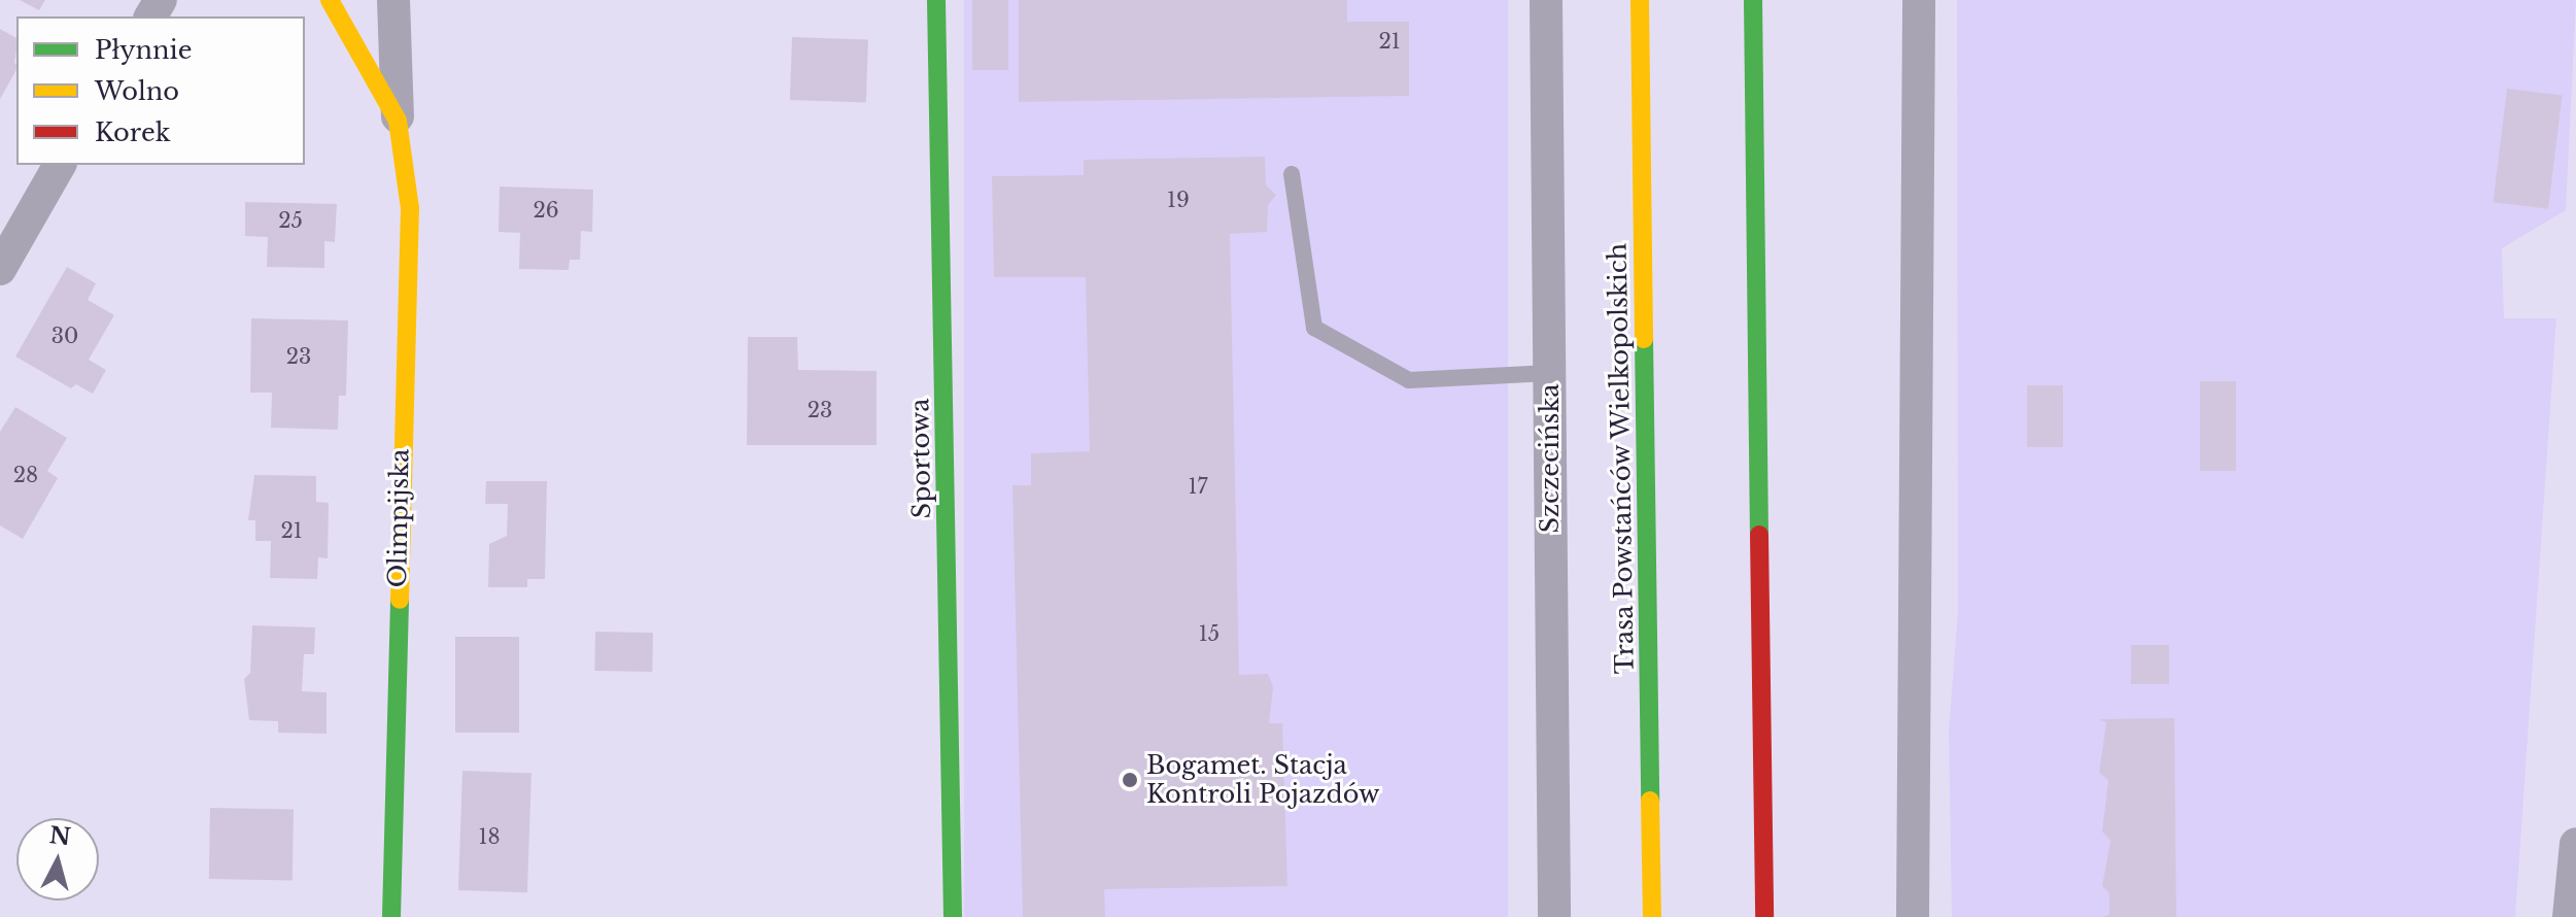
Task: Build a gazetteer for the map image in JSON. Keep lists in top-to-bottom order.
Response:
{
  "streets": {
    "main road": ["Sportowa", "Trasa Powstańców Wielkopolskich", "Olimpijska"],
    "street": ["Szczecińska"]
  },
  "places": ["Bogamet. Stacja Kontroli Pojazdów"],
  "house_numbers": [
    "21",
    "19",
    "26",
    "25",
    "30",
    "23",
    "23",
    "28",
    "17",
    "21",
    "15",
    "18"
  ],
  "legend": ["Płynnie", "Wolno", "Korek"],
  "north": "top"
}
